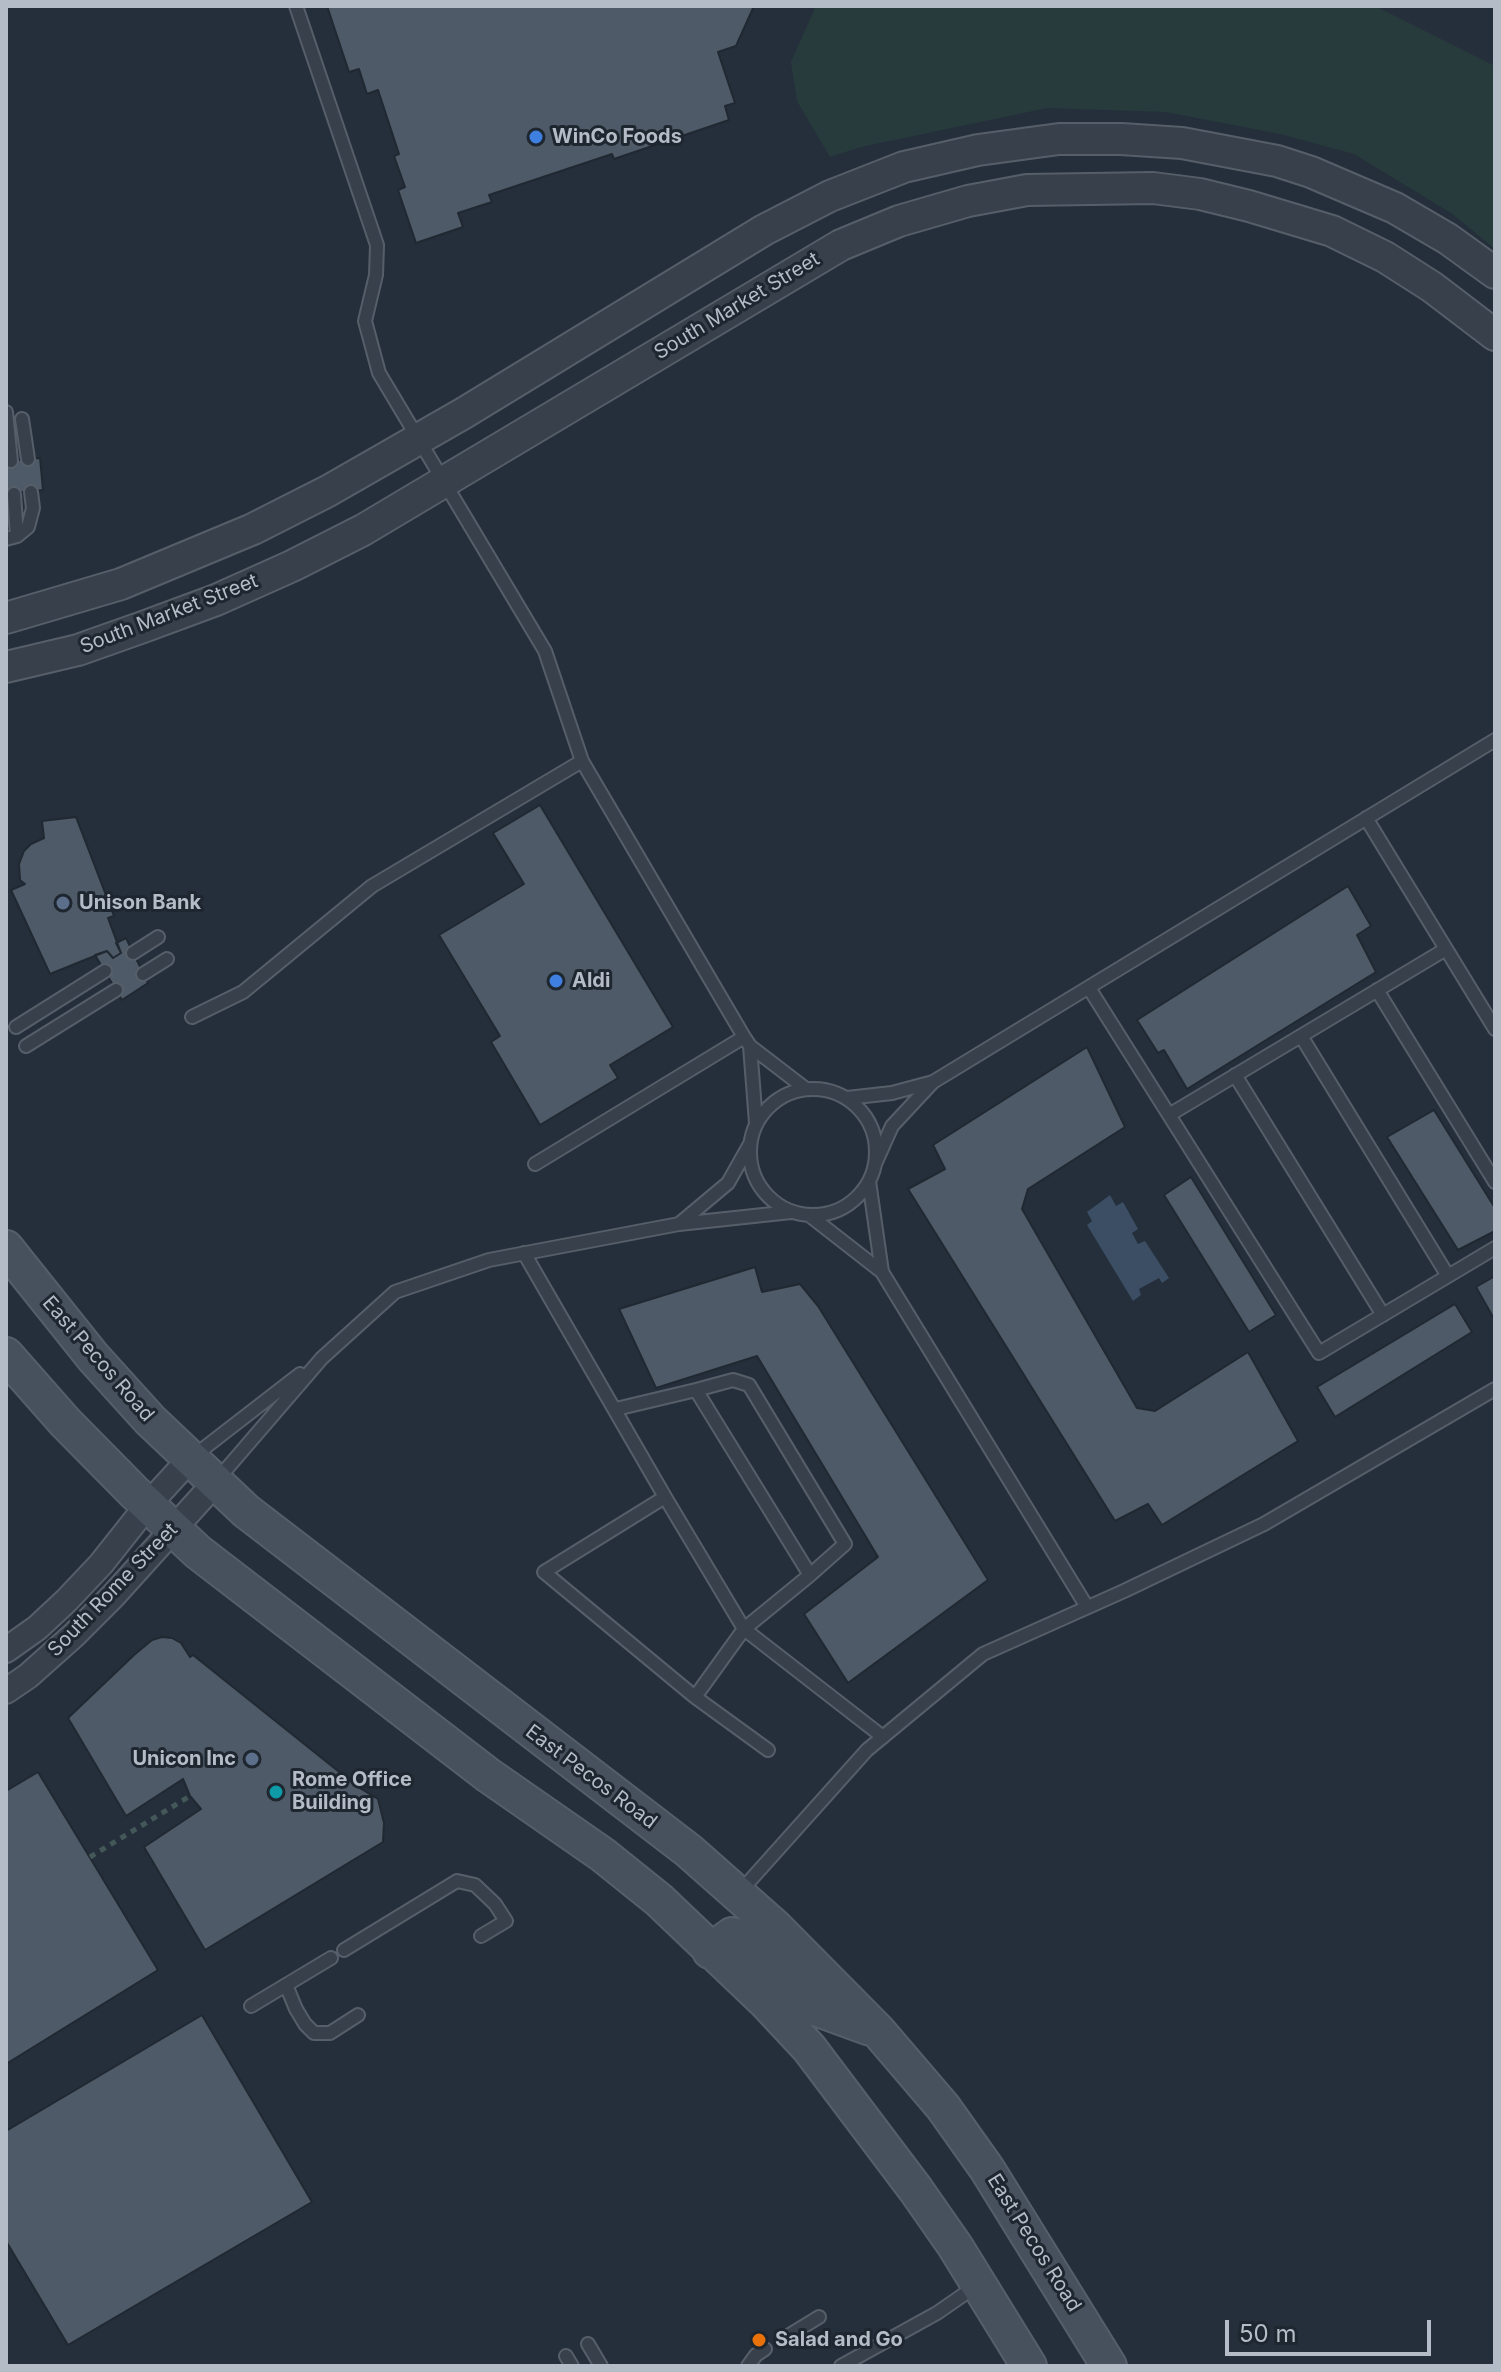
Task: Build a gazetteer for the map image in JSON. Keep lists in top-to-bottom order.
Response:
{
  "streets": {
    "main road": ["East Pecos Road"],
    "street": ["South Market Street", "South Rome Street"]
  },
  "crossings": [
    ["East Pecos Road", "South Rome Street"]
  ],
  "places": [
    "WinCo Foods",
    "Unison Bank",
    "Aldi",
    "Unicon Inc",
    "Rome Office Building",
    "Salad and Go"
  ],
  "scale_bar": "50 m"
}
